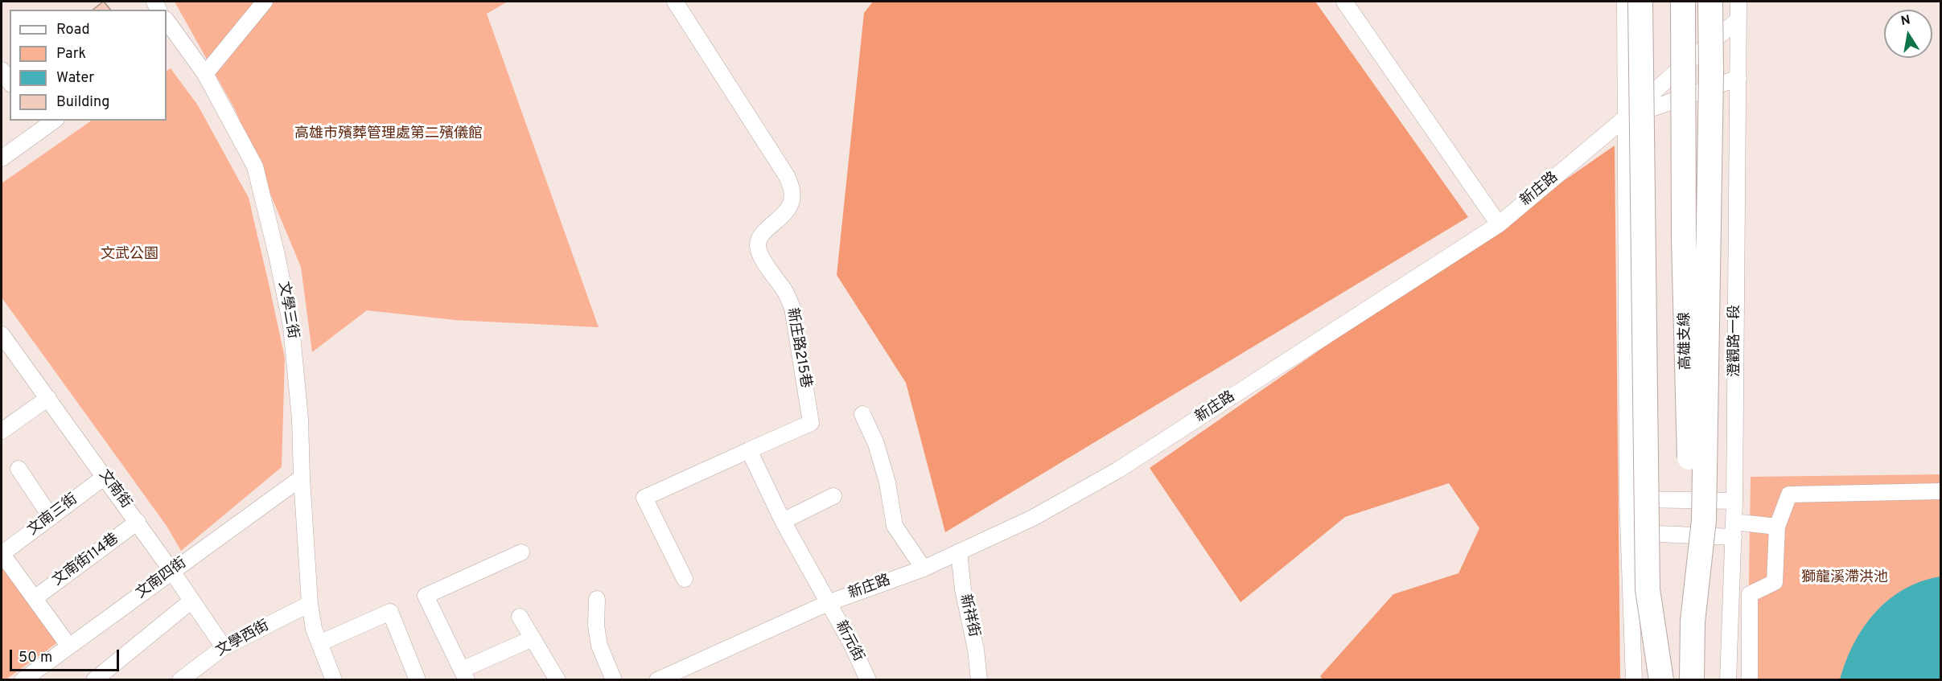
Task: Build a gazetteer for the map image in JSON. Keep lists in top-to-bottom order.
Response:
{
  "streets": {
    "highway": ["高雄支線"],
    "street": [
      "新庄路",
      "文學三街",
      "澄觀路一段",
      "新庄路215巷",
      "文南街",
      "文南三街",
      "文南街114巷",
      "文南四街",
      "新祥街",
      "文學西街",
      "新元街"
    ]
  },
  "crossings": [
    ["新庄路", "澄觀路一段"],
    ["新庄路", "新祥街"],
    ["新庄路", "新元街"],
    ["文學三街", "文南四街"],
    ["文學三街", "文學西街"],
    ["文南街", "文南三街"],
    ["文南街", "文南街114巷"],
    ["文南街", "文南四街"],
    ["文南街", "文學西街"]
  ],
  "parks": ["高雄市殯葬管理處第二殯儀館", "文武公園", "獅龍溪滯洪池"],
  "legend": [
    "Road",
    "Park",
    "Water",
    "Building"
  ],
  "scale_bar": "50 m",
  "north": "top"
}
